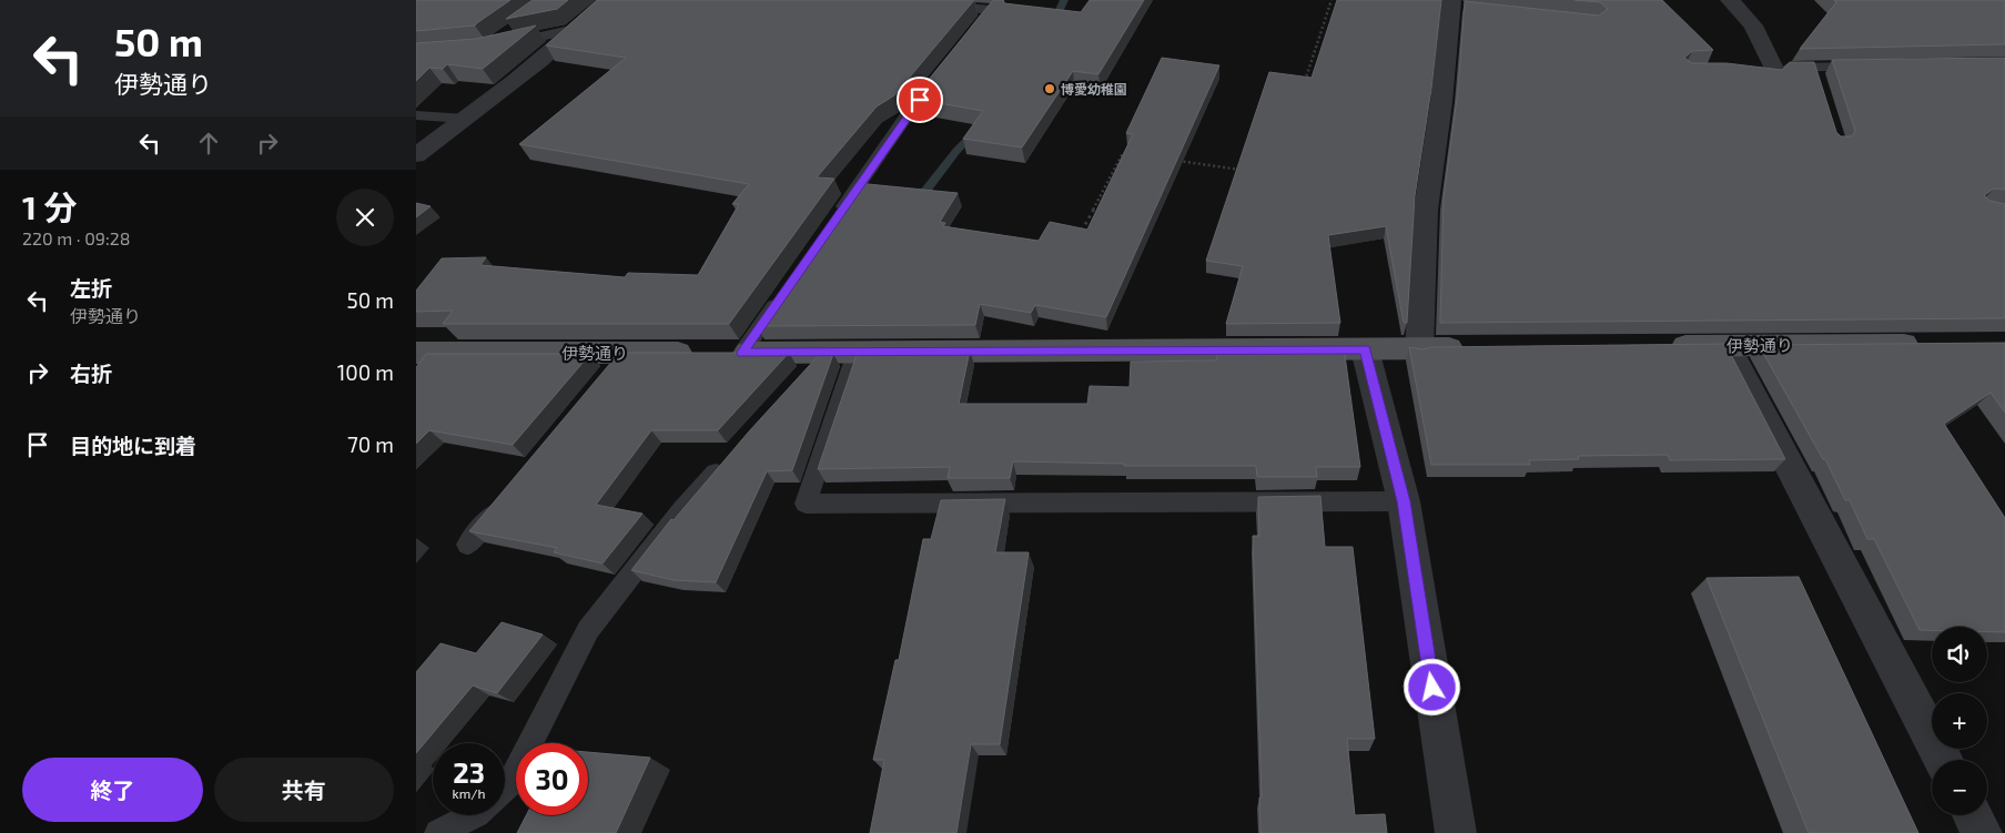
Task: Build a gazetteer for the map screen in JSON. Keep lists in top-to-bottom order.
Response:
{
  "streets": {
    "main road": ["伊勢通り"]
  },
  "places": ["博愛幼稚園"],
  "page": {
    "turn": ["50 m", "伊勢通り"],
    "heading": ["1 分", "220 m · 09:28"],
    "list": [
      {
        "name": "左折",
        "note": "伊勢通り",
        "value": "50 m"
      },
      {
        "name": "右折",
        "value": "100 m"
      },
      {
        "name": "目的地に到着",
        "value": "70 m"
      }
    ],
    "map_buttons": ["+", "−"],
    "speed": "23 km/h",
    "limit": "30",
    "buttons": ["終了", "共有"]
  }
}
